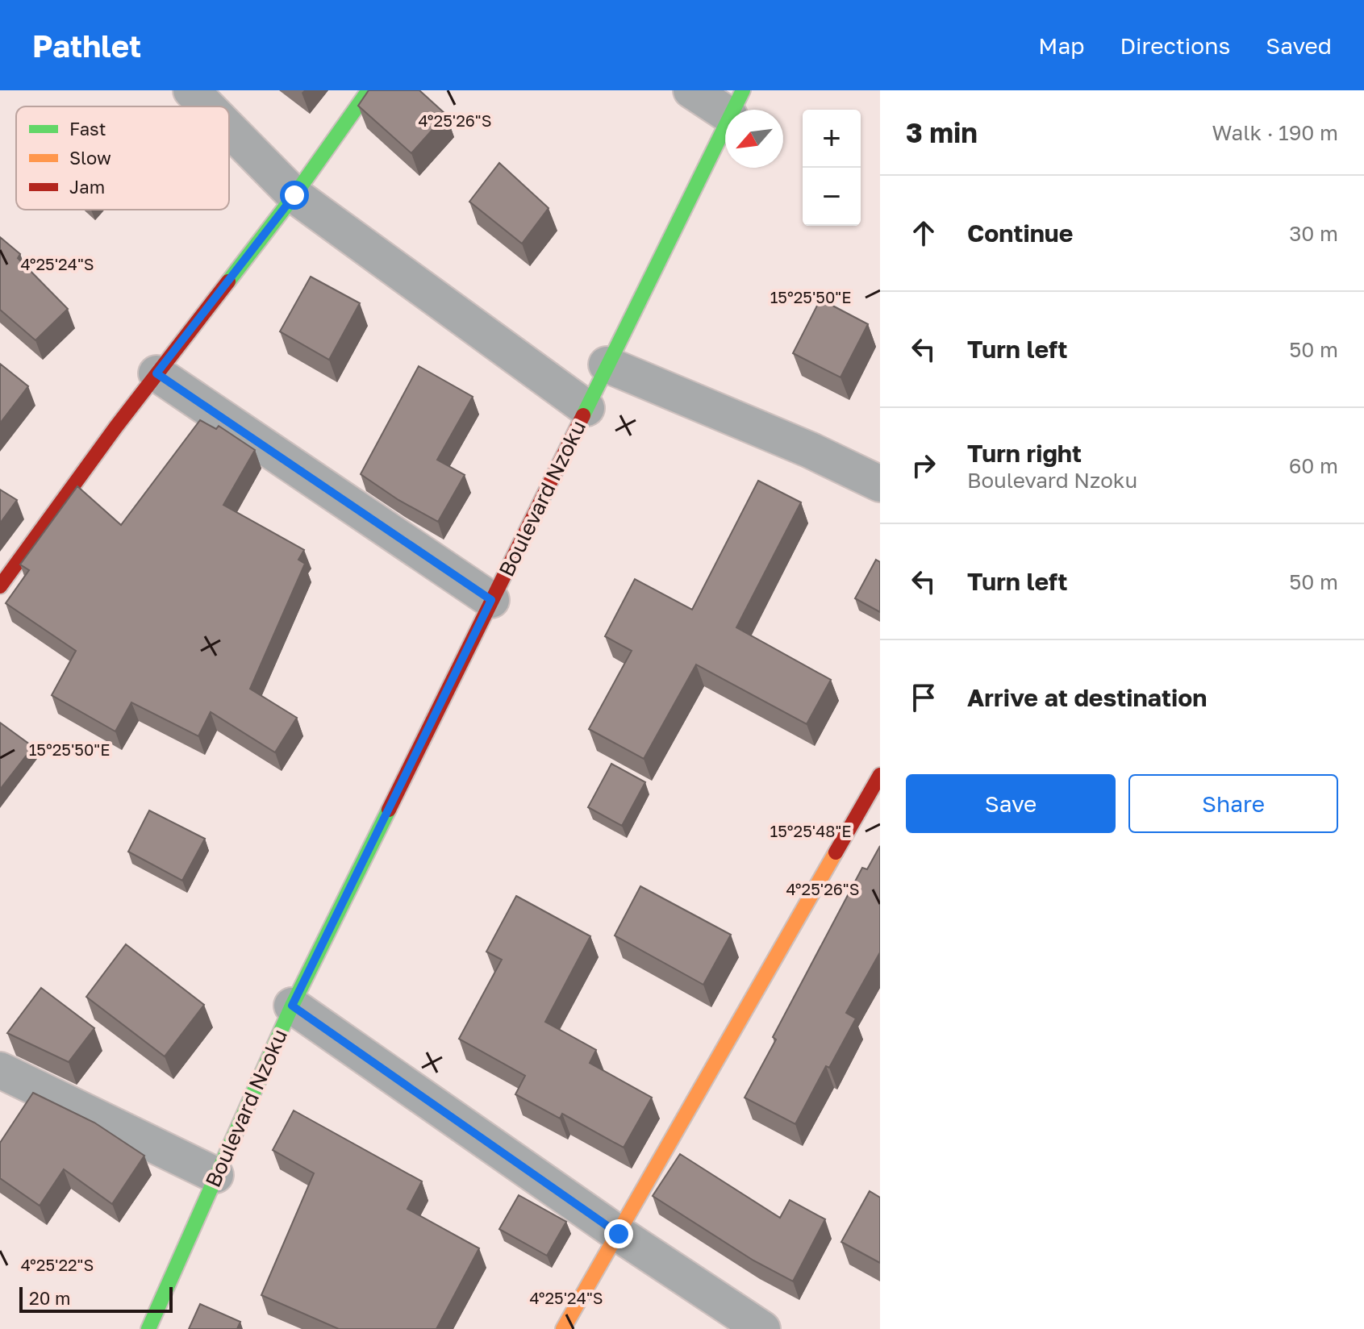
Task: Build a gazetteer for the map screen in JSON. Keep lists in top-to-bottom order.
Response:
{
  "streets": {
    "street": ["Boulevard Nzoku"]
  },
  "legend": ["Fast", "Slow", "Jam"],
  "scale_bar": "20 m",
  "north": "bottom left",
  "page": {
    "header": "Pathlet",
    "nav": ["Map", "Directions", "Saved"],
    "heading": ["3 min", "Walk · 190 m"],
    "map_buttons": ["+", "−"],
    "list": [
      ["Continue", "30 m"],
      ["Turn left", "50 m"],
      ["Turn right", "Boulevard Nzoku", "60 m"],
      ["Turn left", "50 m"],
      "Arrive at destination"
    ],
    "buttons": ["Save", "Share"],
    "scale": "20 m"
  },
  "coordinates": [
    "4°25'26\"S",
    "4°25'24\"S",
    "15°25'50\"E",
    "15°25'48\"E",
    "4°25'22\"S"
  ]
}
